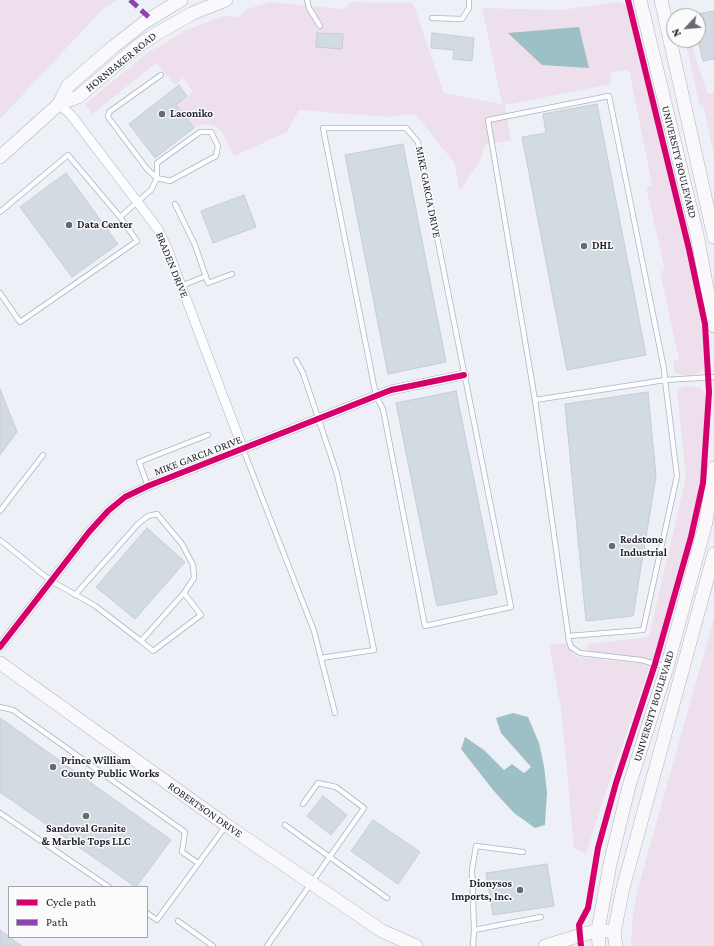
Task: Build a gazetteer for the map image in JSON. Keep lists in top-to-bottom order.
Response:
{
  "streets": {
    "main road": ["HORNBAKER ROAD", "UNIVERSITY BOULEVARD", "ROBERTSON DRIVE"],
    "street": ["MIKE GARCIA DRIVE", "BRADEN DRIVE"]
  },
  "crossings": [
    ["HORNBAKER ROAD", "BRADEN DRIVE"],
    ["MIKE GARCIA DRIVE", "BRADEN DRIVE"]
  ],
  "places": [
    "Laconiko",
    "Data Center",
    "DHL",
    "Redstone Industrial",
    "Prince William County Public Works",
    "Sandoval Granite & Marble Tops LLC",
    "Dionysos Imports, Inc."
  ],
  "legend": ["Cycle path", "Path"],
  "north": "bottom left"
}
